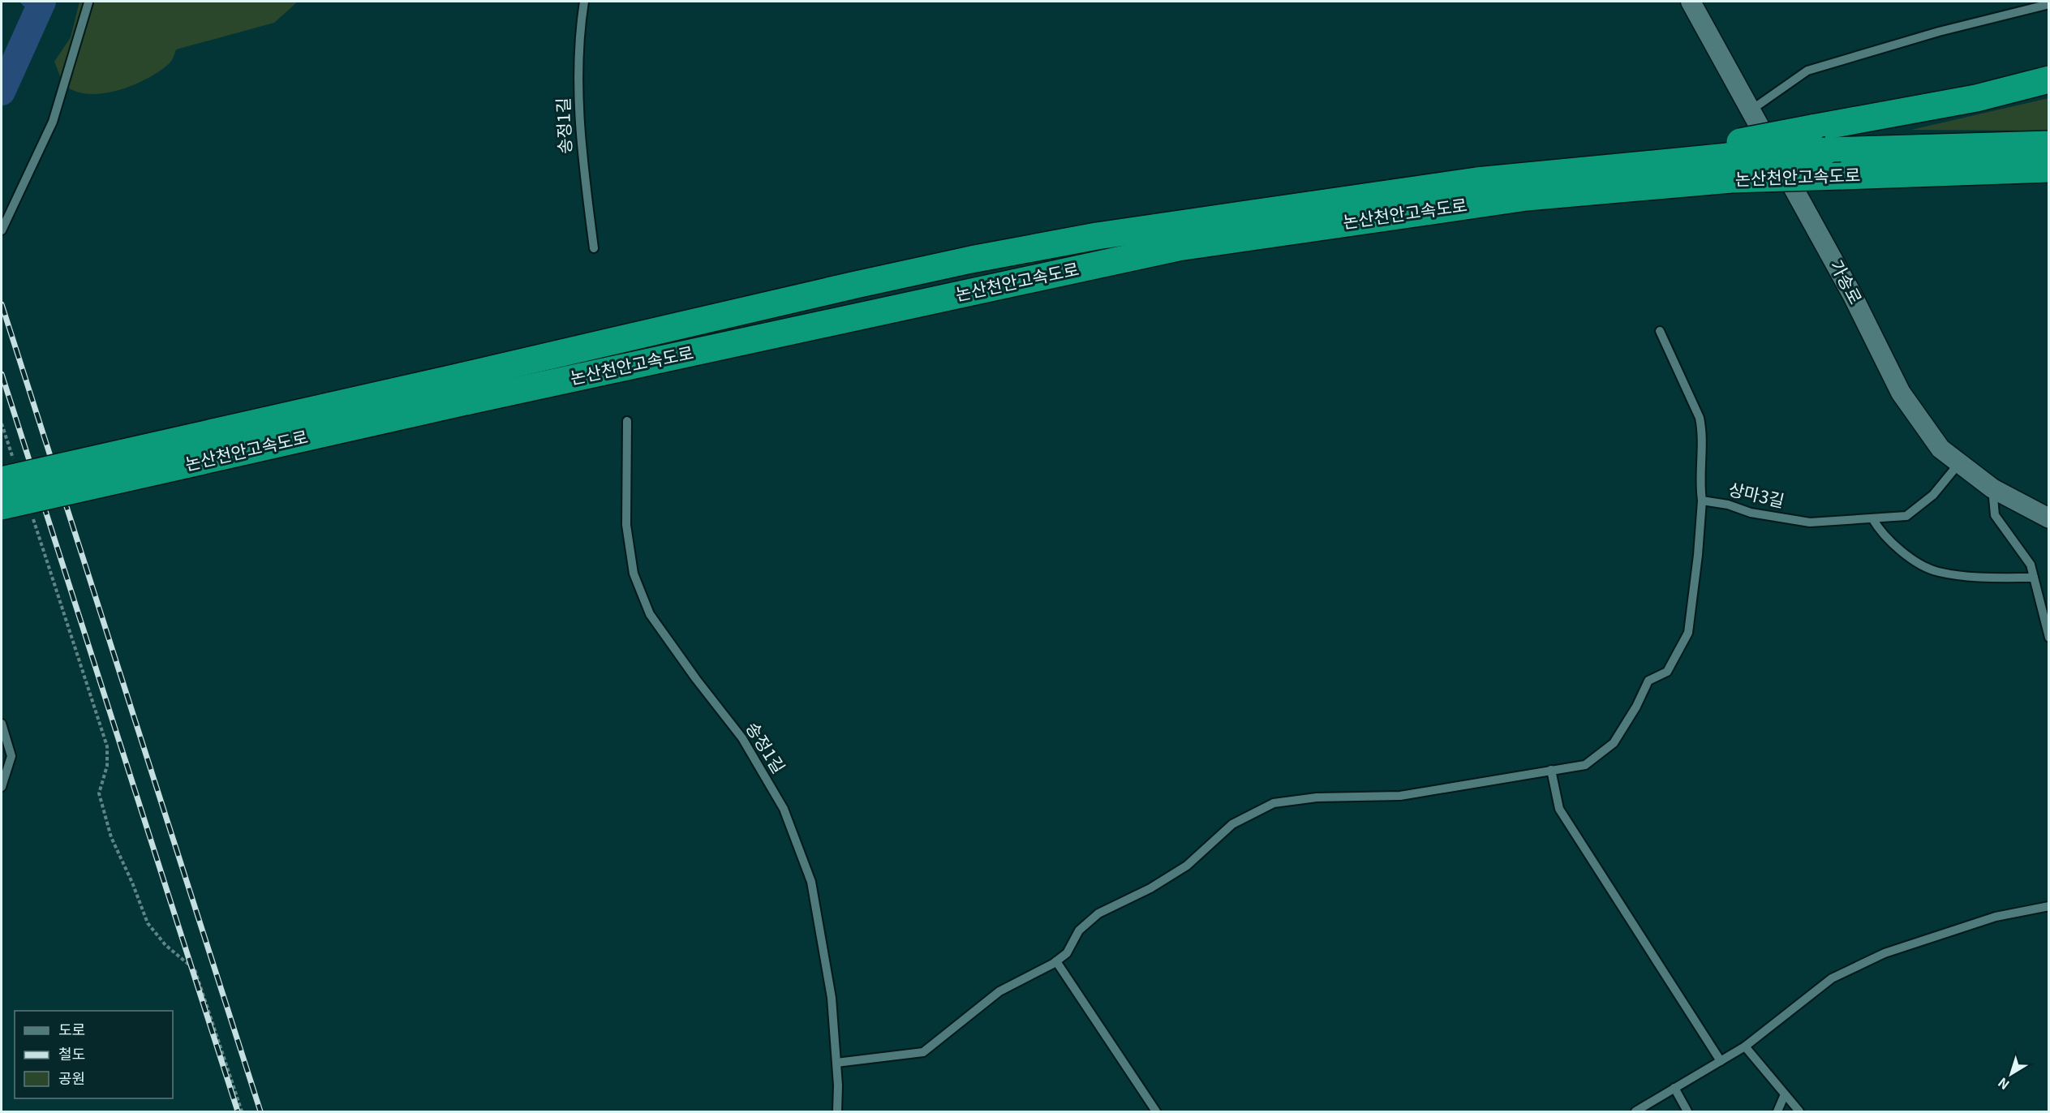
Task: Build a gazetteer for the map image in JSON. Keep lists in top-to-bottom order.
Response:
{
  "streets": {
    "highway": ["논산천안고속도로"],
    "street": ["가송로"],
    "lane": ["송정1길", "상마3길"]
  },
  "crossings": [
    ["가송로", "상마3길"]
  ],
  "legend": ["도로", "철도", "공원"],
  "north": "bottom left"
}
